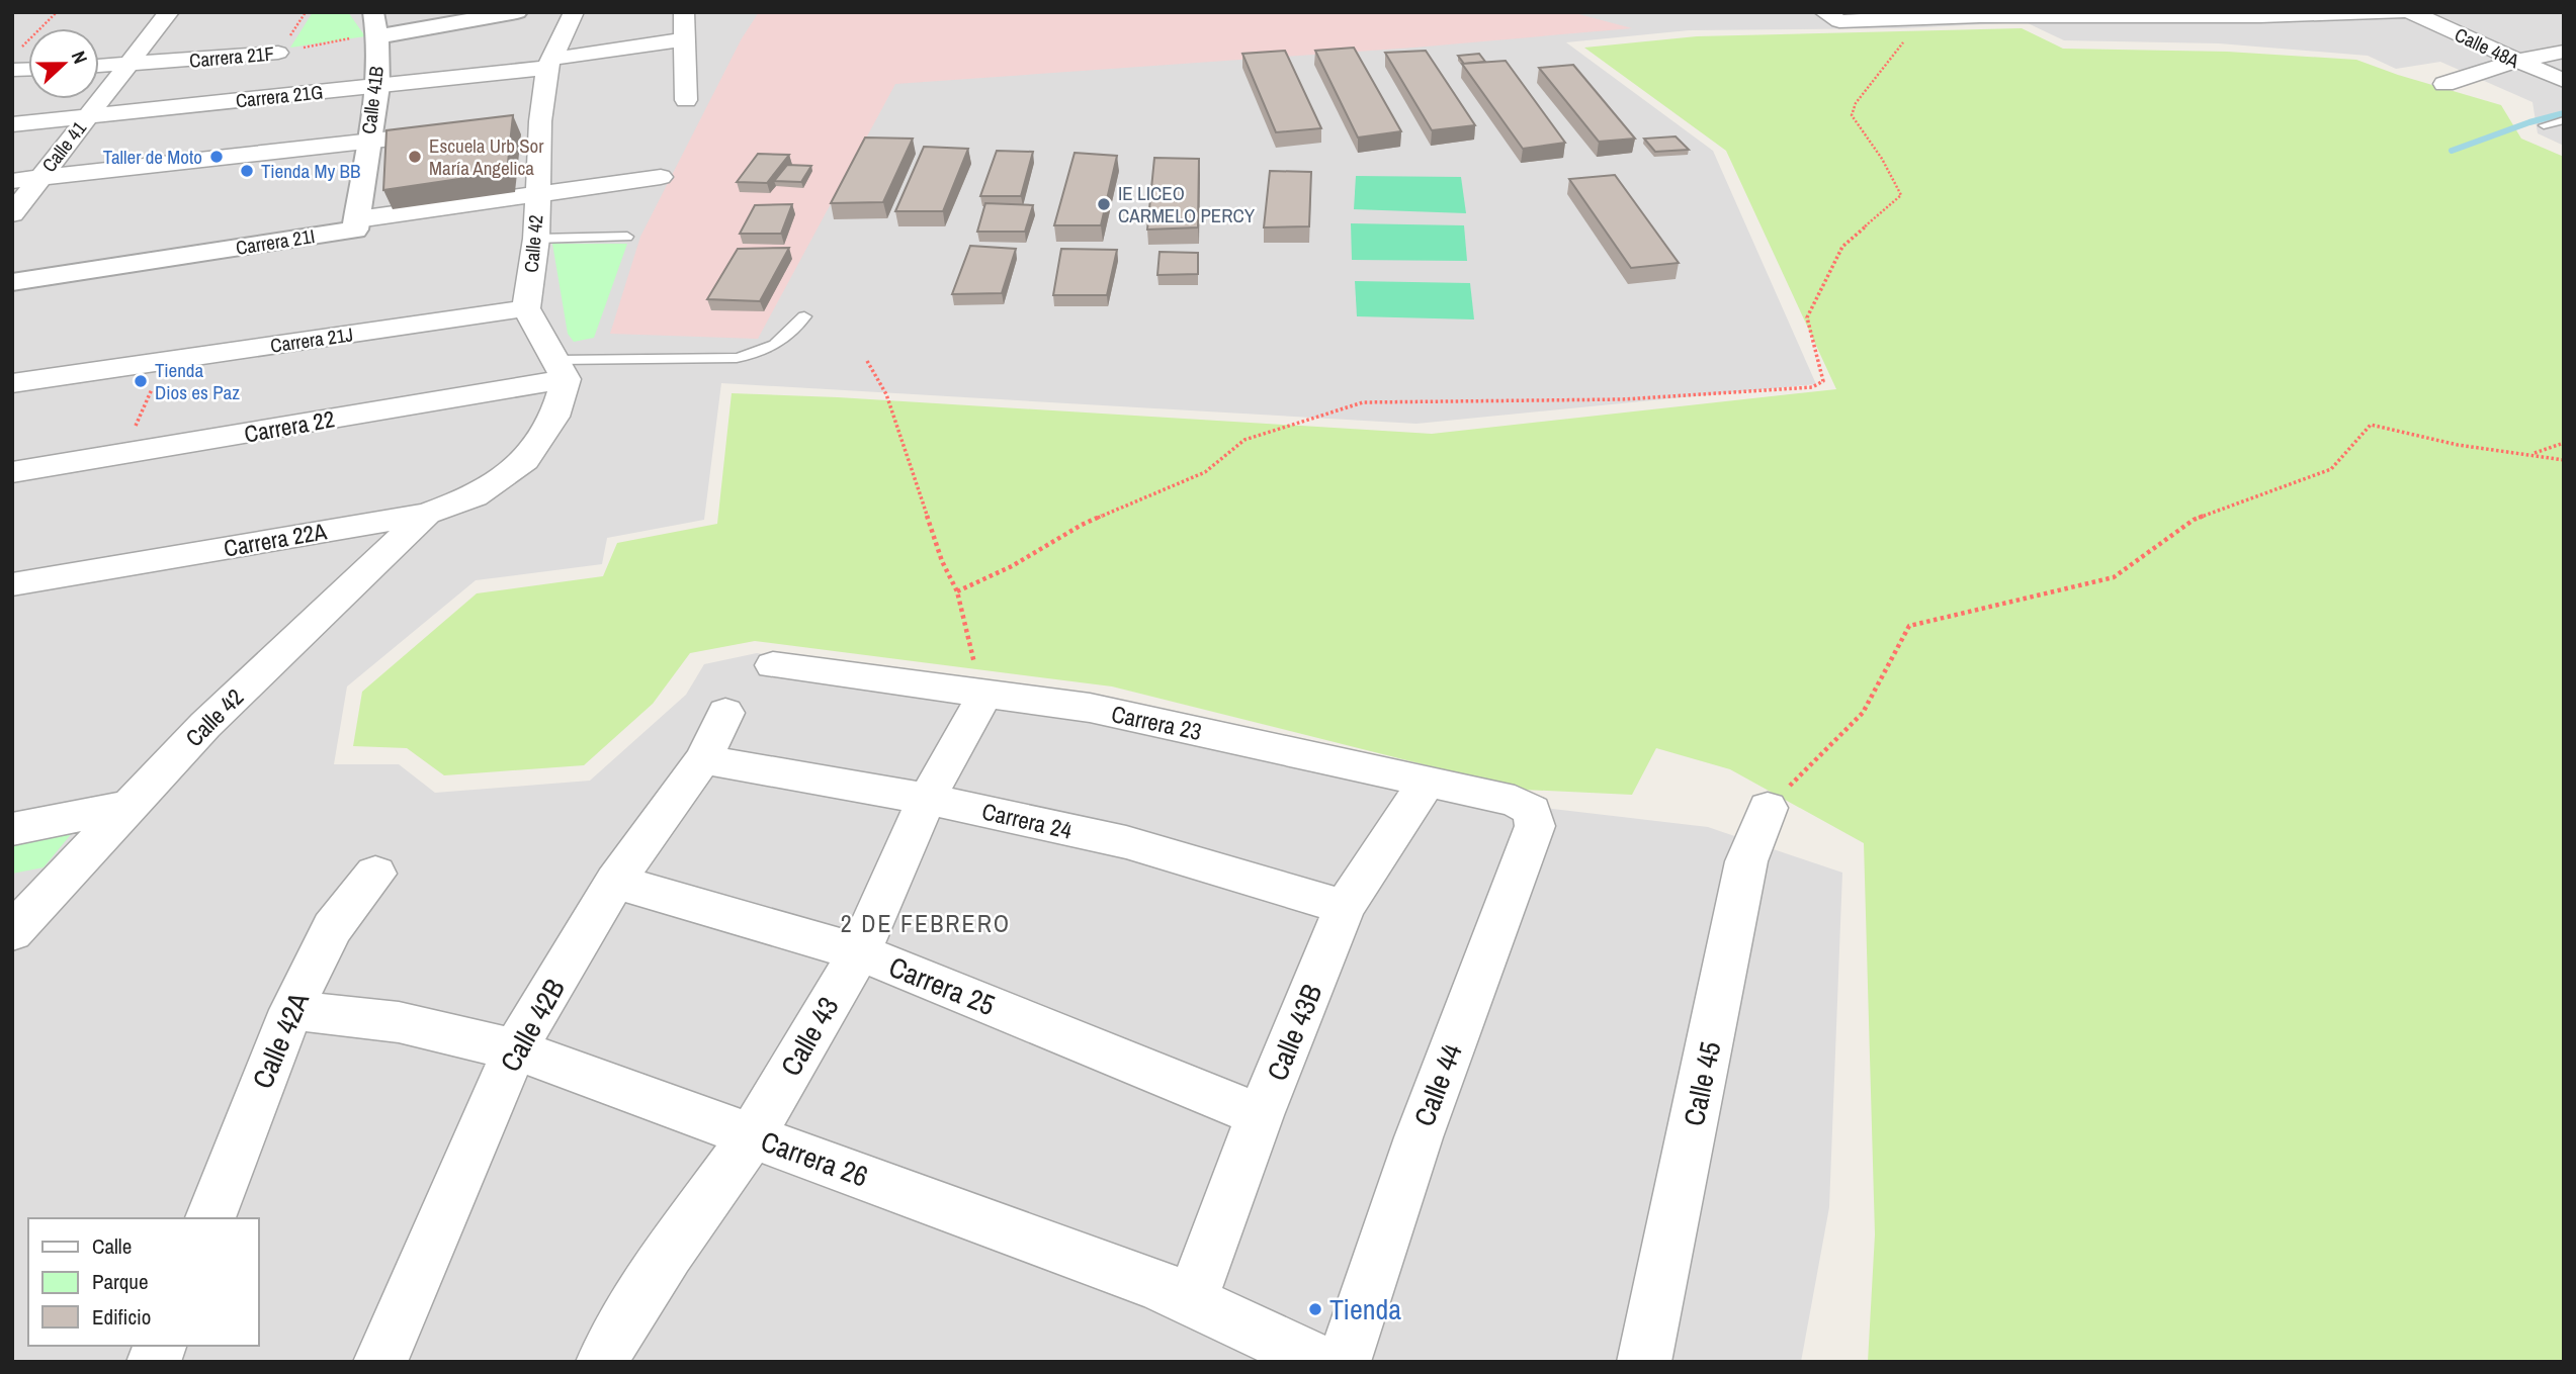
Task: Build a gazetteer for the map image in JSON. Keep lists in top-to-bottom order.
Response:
{
  "streets": {
    "street": [
      "Calle 48A",
      "Carrera 21F",
      "Carrera 21G",
      "Calle 41B",
      "Calle 41",
      "Carrera 21I",
      "Calle 42",
      "Carrera 21J",
      "Carrera 22",
      "Carrera 22A",
      "Carrera 23",
      "Carrera 24",
      "Carrera 25",
      "Calle 42B",
      "Calle 43B",
      "Calle 43",
      "Calle 42A",
      "Calle 45",
      "Calle 44",
      "Carrera 26"
    ]
  },
  "crossings": [
    ["Carrera 21F", "Calle 41B"],
    ["Carrera 21F", "Calle 41"],
    ["Carrera 21G", "Calle 41B"],
    ["Carrera 21G", "Calle 41"],
    ["Carrera 21G", "Calle 42"],
    ["Calle 41B", "Carrera 21I"],
    ["Carrera 21I", "Calle 42"],
    ["Calle 42", "Carrera 21J"],
    ["Calle 42", "Carrera 22A"],
    ["Carrera 22", "Carrera 22A"],
    ["Carrera 23", "Calle 43B"],
    ["Carrera 23", "Calle 43"],
    ["Carrera 23", "Calle 44"],
    ["Carrera 24", "Calle 42B"],
    ["Carrera 24", "Calle 43B"],
    ["Carrera 24", "Calle 43"],
    ["Carrera 25", "Calle 42B"],
    ["Carrera 25", "Calle 43B"],
    ["Carrera 25", "Calle 43"],
    ["Calle 42B", "Carrera 26"],
    ["Calle 43B", "Carrera 26"],
    ["Calle 43", "Carrera 26"],
    ["Calle 42A", "Carrera 26"]
  ],
  "districts": ["2 DE FEBRERO"],
  "places": [
    "Taller de Moto",
    "Escuela Urb Sor María Angelica",
    "Tienda My BB",
    "IE LICEO CARMELO PERCY",
    "Tienda Dios es Paz",
    "Tienda"
  ],
  "legend": ["Calle", "Parque", "Edificio"],
  "north": "right"
}
